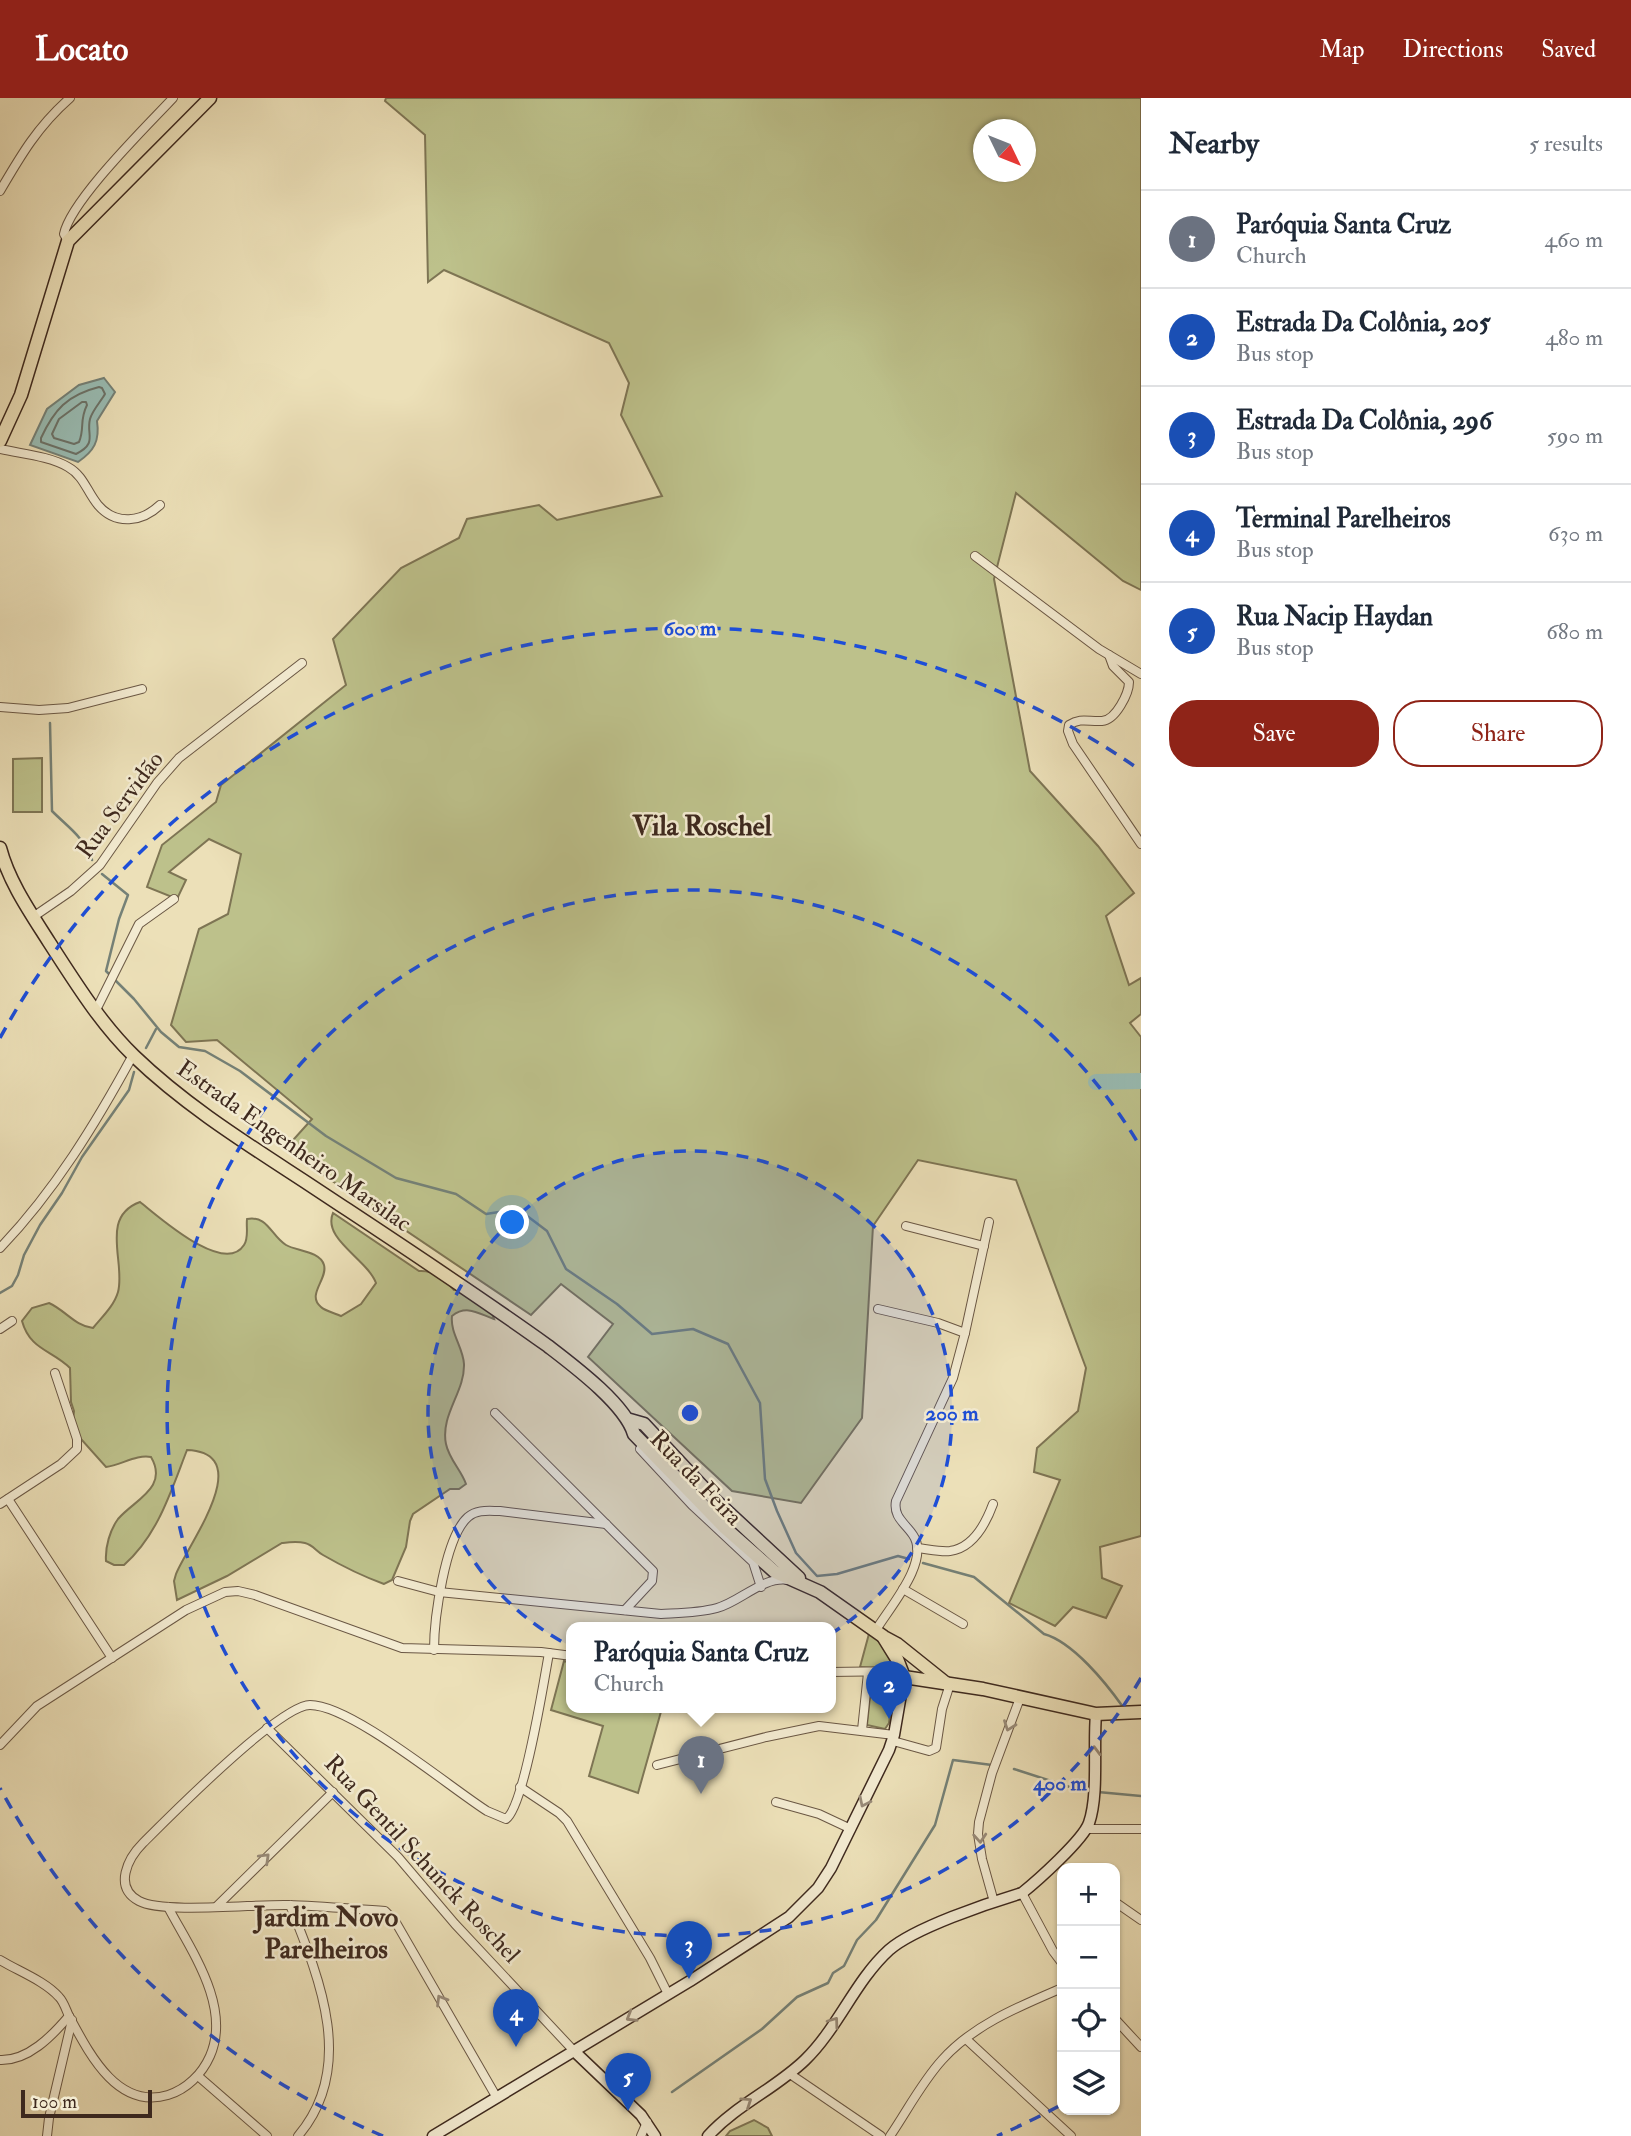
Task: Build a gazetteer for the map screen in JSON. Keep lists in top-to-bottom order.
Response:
{
  "streets": {
    "main road": ["Estrada Engenheiro Marsilac"],
    "street": ["Rua Servidão", "Rua Gentil Schunck Roschel"]
  },
  "crossings": [
    ["Rua Servidão", "Estrada Engenheiro Marsilac"]
  ],
  "districts": ["Vila Roschel", "Jardim Novo Parelheiros"],
  "scale_bar": "100 m",
  "north": "bottom right",
  "page": {
    "header": "Locato",
    "nav": ["Map", "Directions", "Saved"],
    "heading": ["Nearby", "5 results"],
    "list": [
      {
        "mark": "1",
        "name": "Paróquia Santa Cruz",
        "note": "Church",
        "value": "460 m"
      },
      {
        "mark": "2",
        "name": "Estrada Da Colônia, 205",
        "note": "Bus stop",
        "value": "480 m"
      },
      {
        "mark": "3",
        "name": "Estrada Da Colônia, 296",
        "note": "Bus stop",
        "value": "590 m"
      },
      {
        "mark": "4",
        "name": "Terminal Parelheiros",
        "note": "Bus stop",
        "value": "630 m"
      },
      {
        "mark": "5",
        "name": "Rua Nacip Haydan",
        "note": "Bus stop",
        "value": "680 m"
      }
    ],
    "buttons": ["Save", "Share"],
    "popup": ["Paróquia Santa Cruz", "Church"],
    "pins": [
      "2",
      "1",
      "3",
      "4",
      "5"
    ],
    "map_buttons": ["+", "−"],
    "scale": "100 m"
  },
  "rings": ["600 m", "200 m", "400 m"]
}
